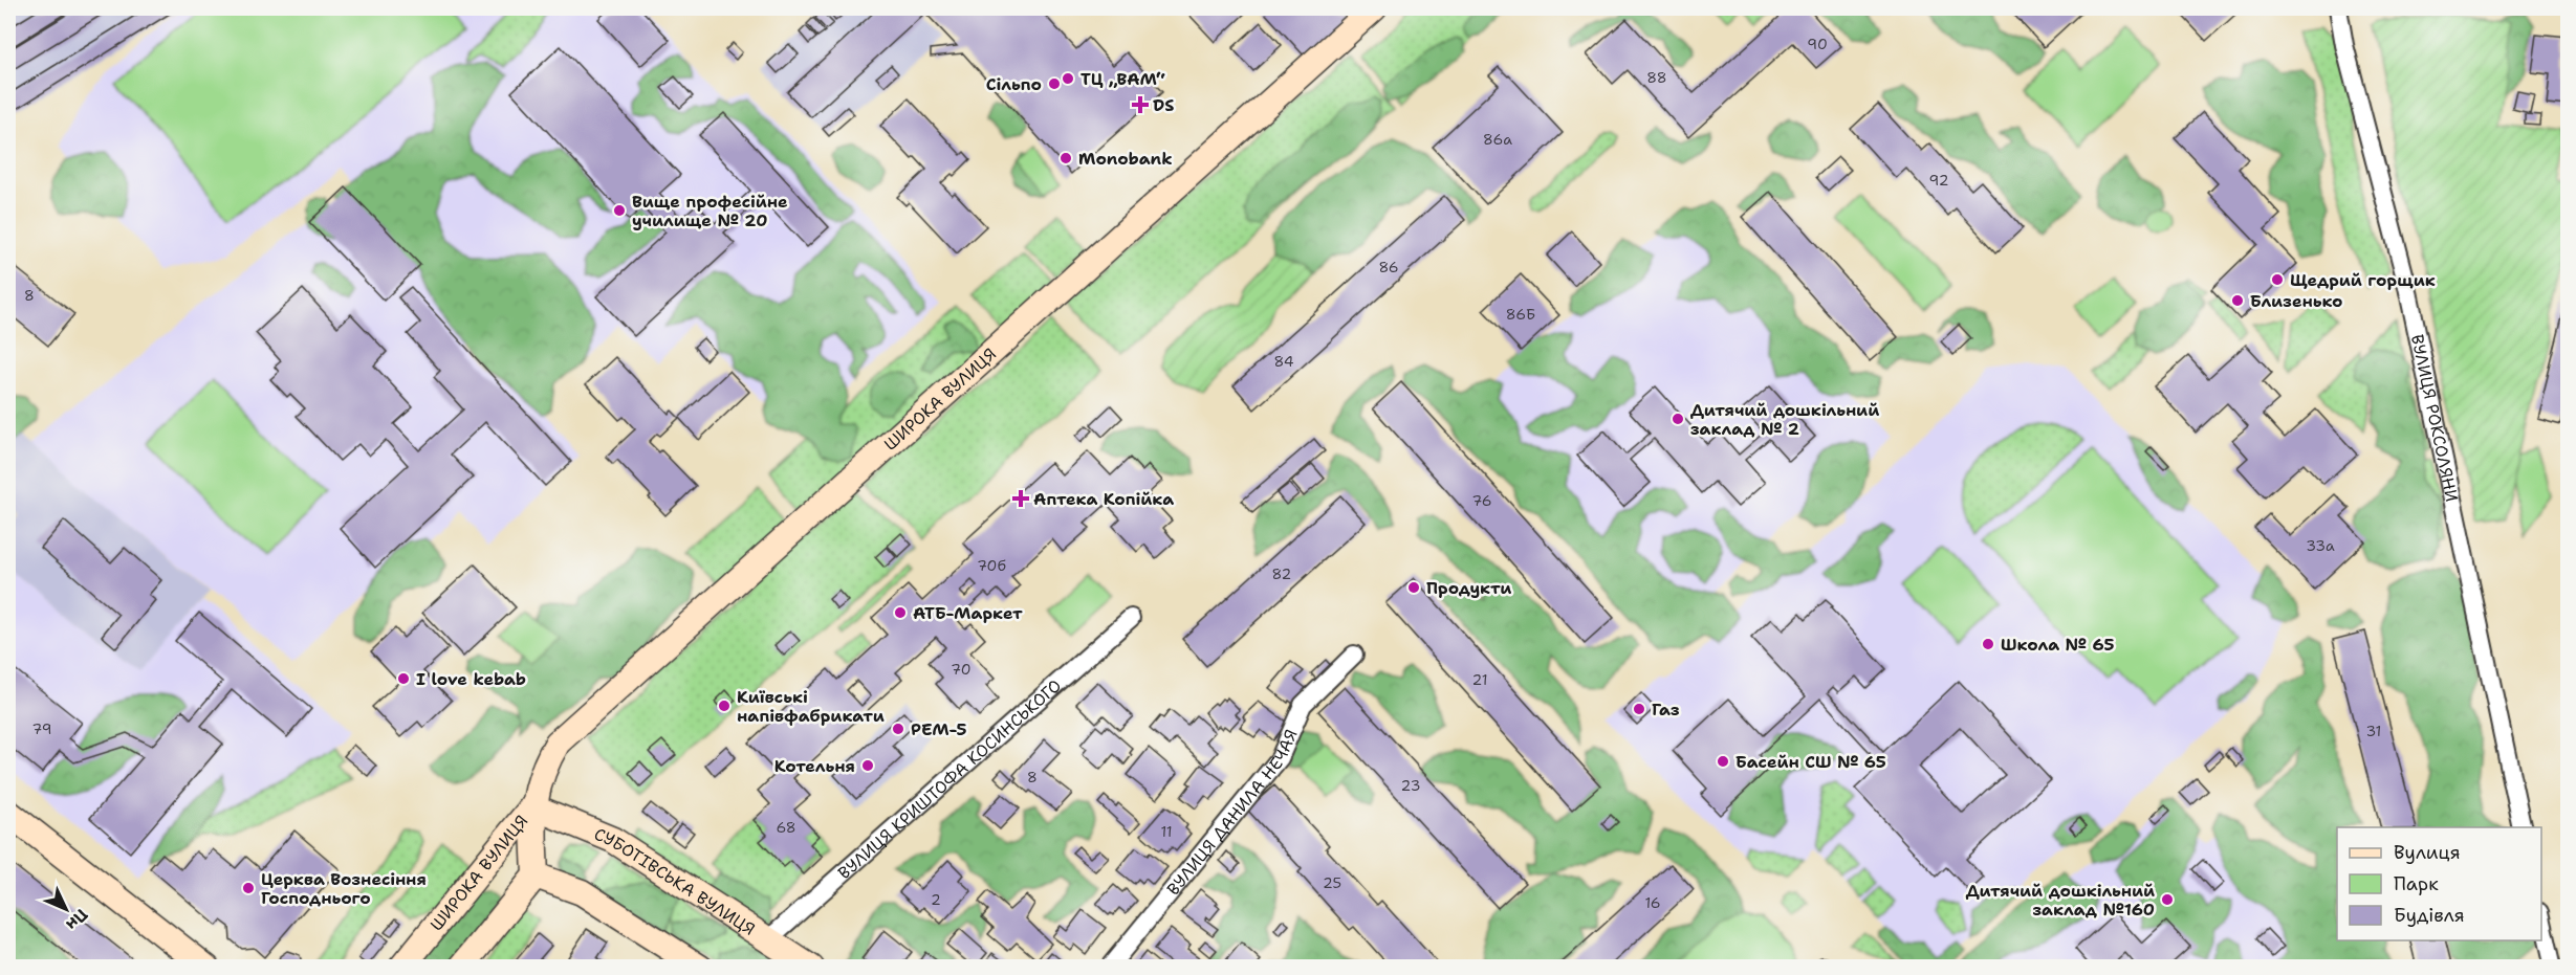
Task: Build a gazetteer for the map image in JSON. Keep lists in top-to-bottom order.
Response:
{
  "streets": {
    "street": [
      "ШИРОКА ВУЛИЦЯ",
      "ВУЛИЦЯ РОКСОЛЯНИ",
      "ВУЛИЦЯ КРИШТОФА КОСИНСЬКОГО",
      "ВУЛИЦЯ ДАНИЛА НЕЧАЯ",
      "СУБОТІВСЬКА ВУЛИЦЯ"
    ]
  },
  "crossings": [
    ["ШИРОКА ВУЛИЦЯ", "СУБОТІВСЬКА ВУЛИЦЯ"],
    ["ВУЛИЦЯ КРИШТОФА КОСИНСЬКОГО", "СУБОТІВСЬКА ВУЛИЦЯ"]
  ],
  "places": {
    "other": [
      "ТЦ „ВАМ“",
      "Сільпо",
      "Monobank",
      "Вище професійне училище № 20",
      "Щедрий горщик",
      "Близенько",
      "Дитячий дошкільний заклад № 2",
      "Продукти",
      "АТБ-Маркет",
      "Школа № 65",
      "I love kebab",
      "Київські напівфабрикати",
      "Газ",
      "РЕМ-5",
      "Басейн СШ № 65",
      "Котельня",
      "Церква Вознесіння Господнього",
      "Дитячий дошкільний заклад №160"
    ],
    "health": ["DS", "Аптека Копійка"]
  },
  "house_numbers": [
    "90",
    "88",
    "86а",
    "92",
    "86",
    "8",
    "86Б",
    "84",
    "76",
    "33а",
    "70б",
    "82",
    "70",
    "21",
    "79",
    "31",
    "8",
    "23",
    "68",
    "11",
    "25",
    "2",
    "16"
  ],
  "legend": ["Вулиця", "Парк", "Будівля"],
  "north": "bottom right"
}
